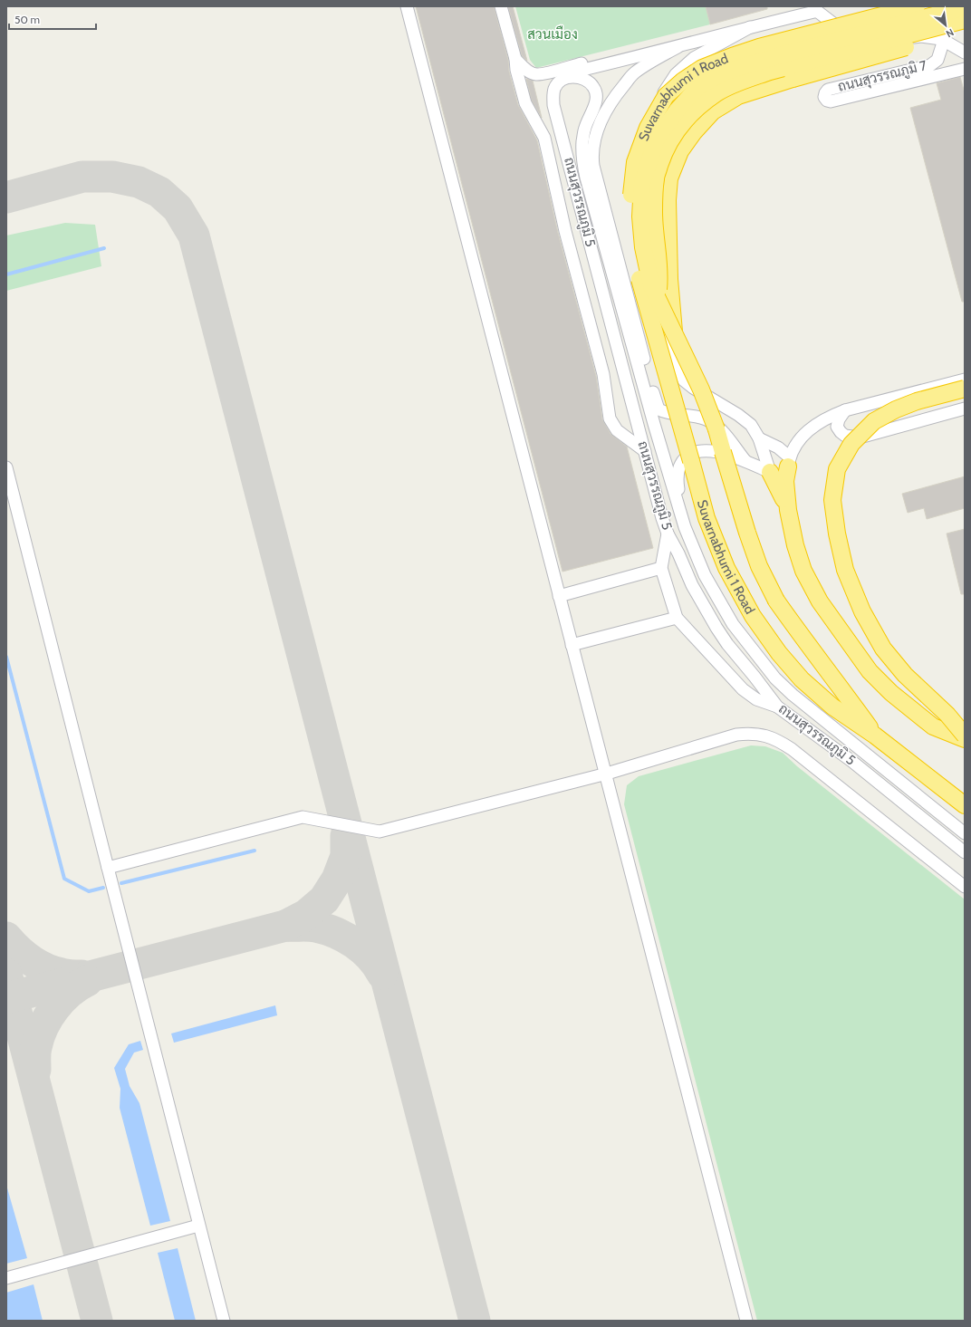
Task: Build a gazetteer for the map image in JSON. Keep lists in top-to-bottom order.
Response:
{
  "streets": {
    "highway": ["Suvarnabhumi 1 Road"],
    "street": ["ถนนสุวรรณภูมิ 7", "ถนนสุวรรณภูมิ 5"]
  },
  "parks": ["สวนเมือง"],
  "scale_bar": "50 m",
  "north": "bottom right"
}
